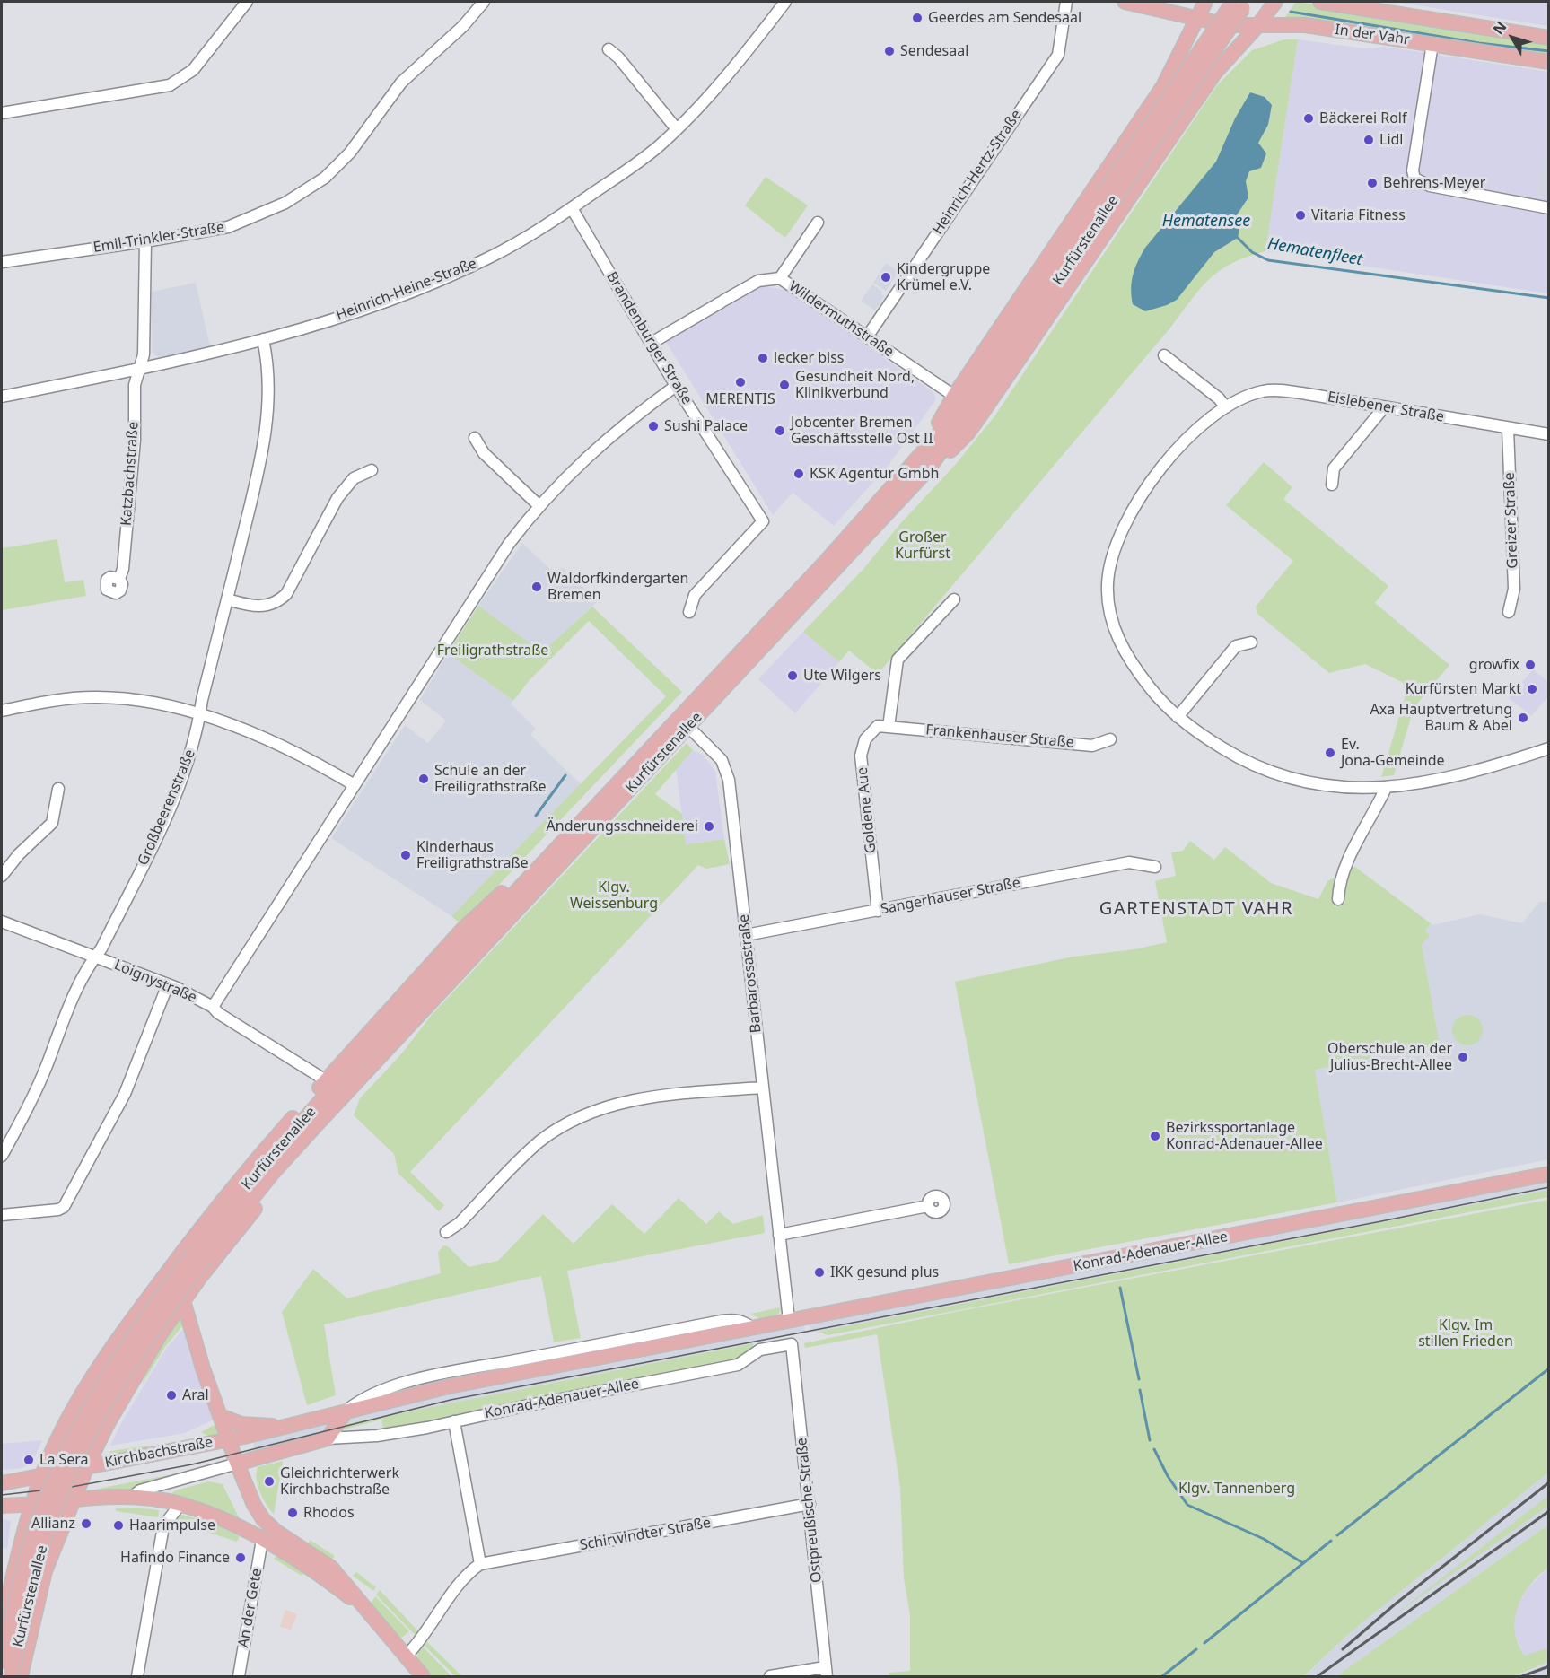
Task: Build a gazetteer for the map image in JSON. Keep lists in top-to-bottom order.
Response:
{
  "streets": {
    "main road": [
      "In der Vahr",
      "Kurfürstenallee",
      "Konrad-Adenauer-Allee",
      "Kirchbachstraße"
    ],
    "street": [
      "Heinrich-Hertz-Straße",
      "Emil-Trinkler-Straße",
      "Heinrich-Heine-Straße",
      "Wildermuthstraße",
      "Brandenburger Straße",
      "Eislebener Straße",
      "Katzbachstraße",
      "Greizer Straße",
      "Frankenhauser Straße",
      "Großbeerenstraße",
      "Goldene Aue",
      "Sangerhauser Straße",
      "Barbarossastraße",
      "Loignystraße",
      "Ostpreußische Straße",
      "Schirwindter Straße",
      "An der Gete"
    ]
  },
  "crossings": [
    ["In der Vahr", "Kurfürstenallee"],
    ["Heinrich-Hertz-Straße", "Wildermuthstraße"],
    ["Emil-Trinkler-Straße", "Katzbachstraße"],
    ["Kurfürstenallee", "Wildermuthstraße"],
    ["Kurfürstenallee", "Barbarossastraße"],
    ["Kurfürstenallee", "Loignystraße"],
    ["Kurfürstenallee", "Kirchbachstraße"],
    ["Heinrich-Heine-Straße", "Brandenburger Straße"],
    ["Heinrich-Heine-Straße", "Katzbachstraße"],
    ["Heinrich-Heine-Straße", "Großbeerenstraße"],
    ["Wildermuthstraße", "Brandenburger Straße"],
    ["Eislebener Straße", "Greizer Straße"],
    ["Frankenhauser Straße", "Goldene Aue"],
    ["Großbeerenstraße", "Loignystraße"],
    ["Goldene Aue", "Sangerhauser Straße"],
    ["Sangerhauser Straße", "Barbarossastraße"],
    ["Barbarossastraße", "Konrad-Adenauer-Allee"],
    ["Konrad-Adenauer-Allee", "Kirchbachstraße"],
    ["Konrad-Adenauer-Allee", "Ostpreußische Straße"],
    ["Kirchbachstraße", "An der Gete"],
    ["Ostpreußische Straße", "Schirwindter Straße"]
  ],
  "districts": ["GARTENSTADT VAHR"],
  "water": ["Hematensee", "Hematenfleet"],
  "parks": [
    "Großer Kurfürst",
    "Freiligrathstraße",
    "Klgv. Weissenburg",
    "Klgv. Im stillen Frieden",
    "Klgv. Tannenberg"
  ],
  "places": [
    "Geerdes am Sendesaal",
    "Sendesaal",
    "Bäckerei Rolf",
    "Lidl",
    "Behrens-Meyer",
    "Vitaria Fitness",
    "Kindergruppe Krümel e.V.",
    "lecker biss",
    "MERENTIS",
    "Gesundheit Nord, Klinikverbund",
    "Sushi Palace",
    "Jobcenter Bremen Geschäftsstelle Ost II",
    "KSK Agentur Gmbh",
    "Waldorfkindergarten Bremen",
    "growfix",
    "Ute Wilgers",
    "Kurfürsten Markt",
    "Axa Hauptvertretung Baum & Abel",
    "Ev. Jona-Gemeinde",
    "Schule an der Freiligrathstraße",
    "Änderungsschneiderei",
    "Kinderhaus Freiligrathstraße",
    "Oberschule an der Julius-Brecht-Allee",
    "Bezirkssportanlage Konrad-Adenauer-Allee",
    "IKK gesund plus",
    "Aral",
    "La Sera",
    "Gleichrichterwerk Kirchbachstraße",
    "Rhodos",
    "Allianz",
    "Haarimpulse",
    "Hafindo Finance"
  ],
  "north": "top left"
}
